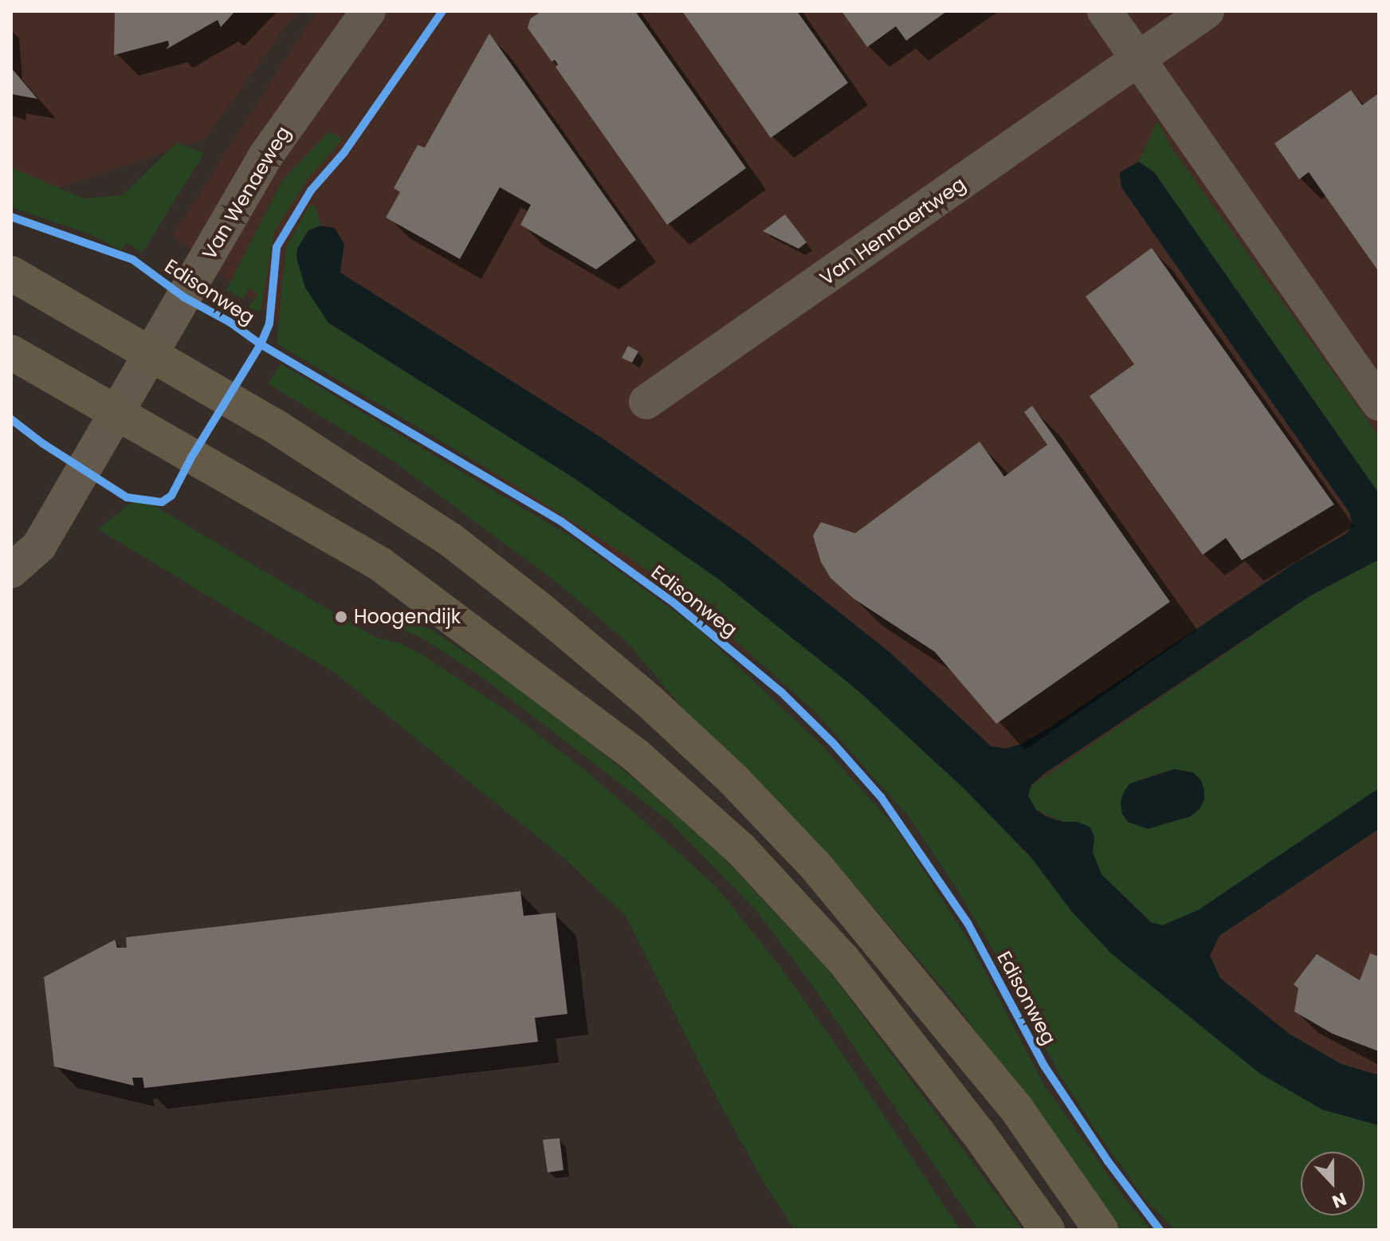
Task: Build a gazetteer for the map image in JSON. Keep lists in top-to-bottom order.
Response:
{
  "streets": {
    "street": ["Van Wenaeweg", "Van Hennaertweg"],
    "cycle path": ["Edisonweg"]
  },
  "places": ["Hoogendijk"],
  "north": "bottom"
}
